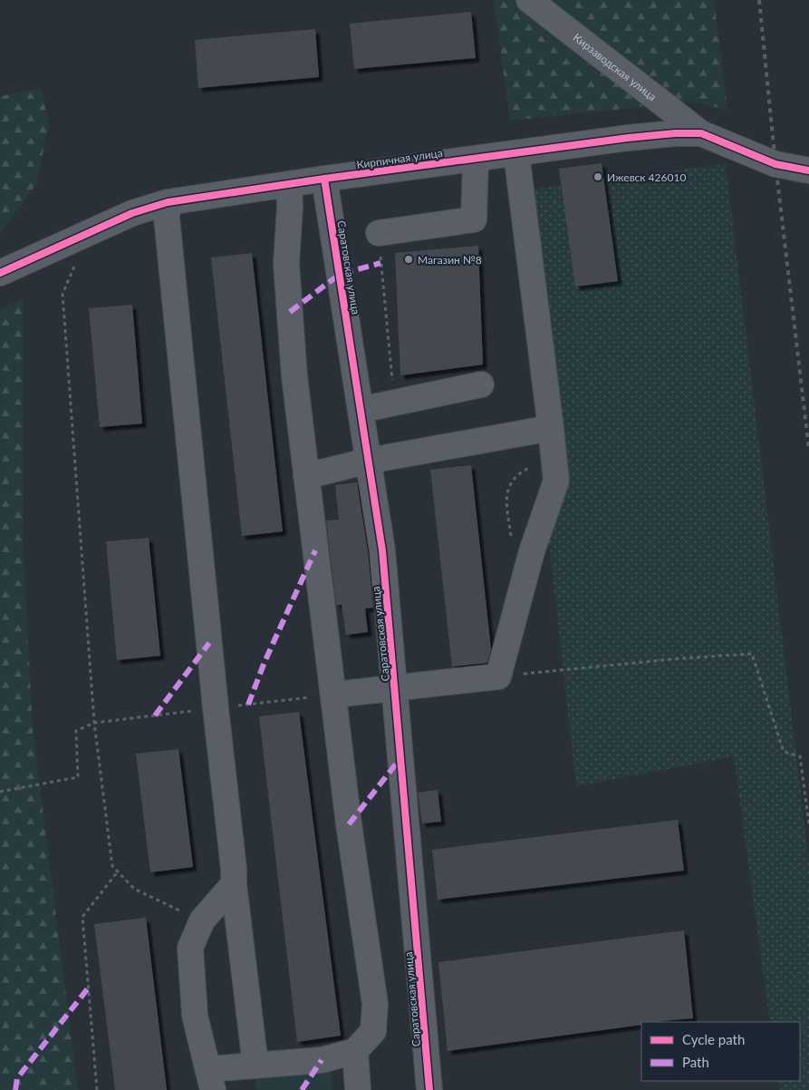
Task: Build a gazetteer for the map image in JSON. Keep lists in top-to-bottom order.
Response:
{
  "streets": {
    "street": ["Кирзаводская улица", "Кирпичная улица", "Саратовская улица"]
  },
  "crossings": [
    ["Кирзаводская улица", "Кирпичная улица"],
    ["Кирпичная улица", "Саратовская улица"]
  ],
  "places": ["Ижевск 426010", "Магазин №8"],
  "legend": ["Cycle path", "Path"]
}
